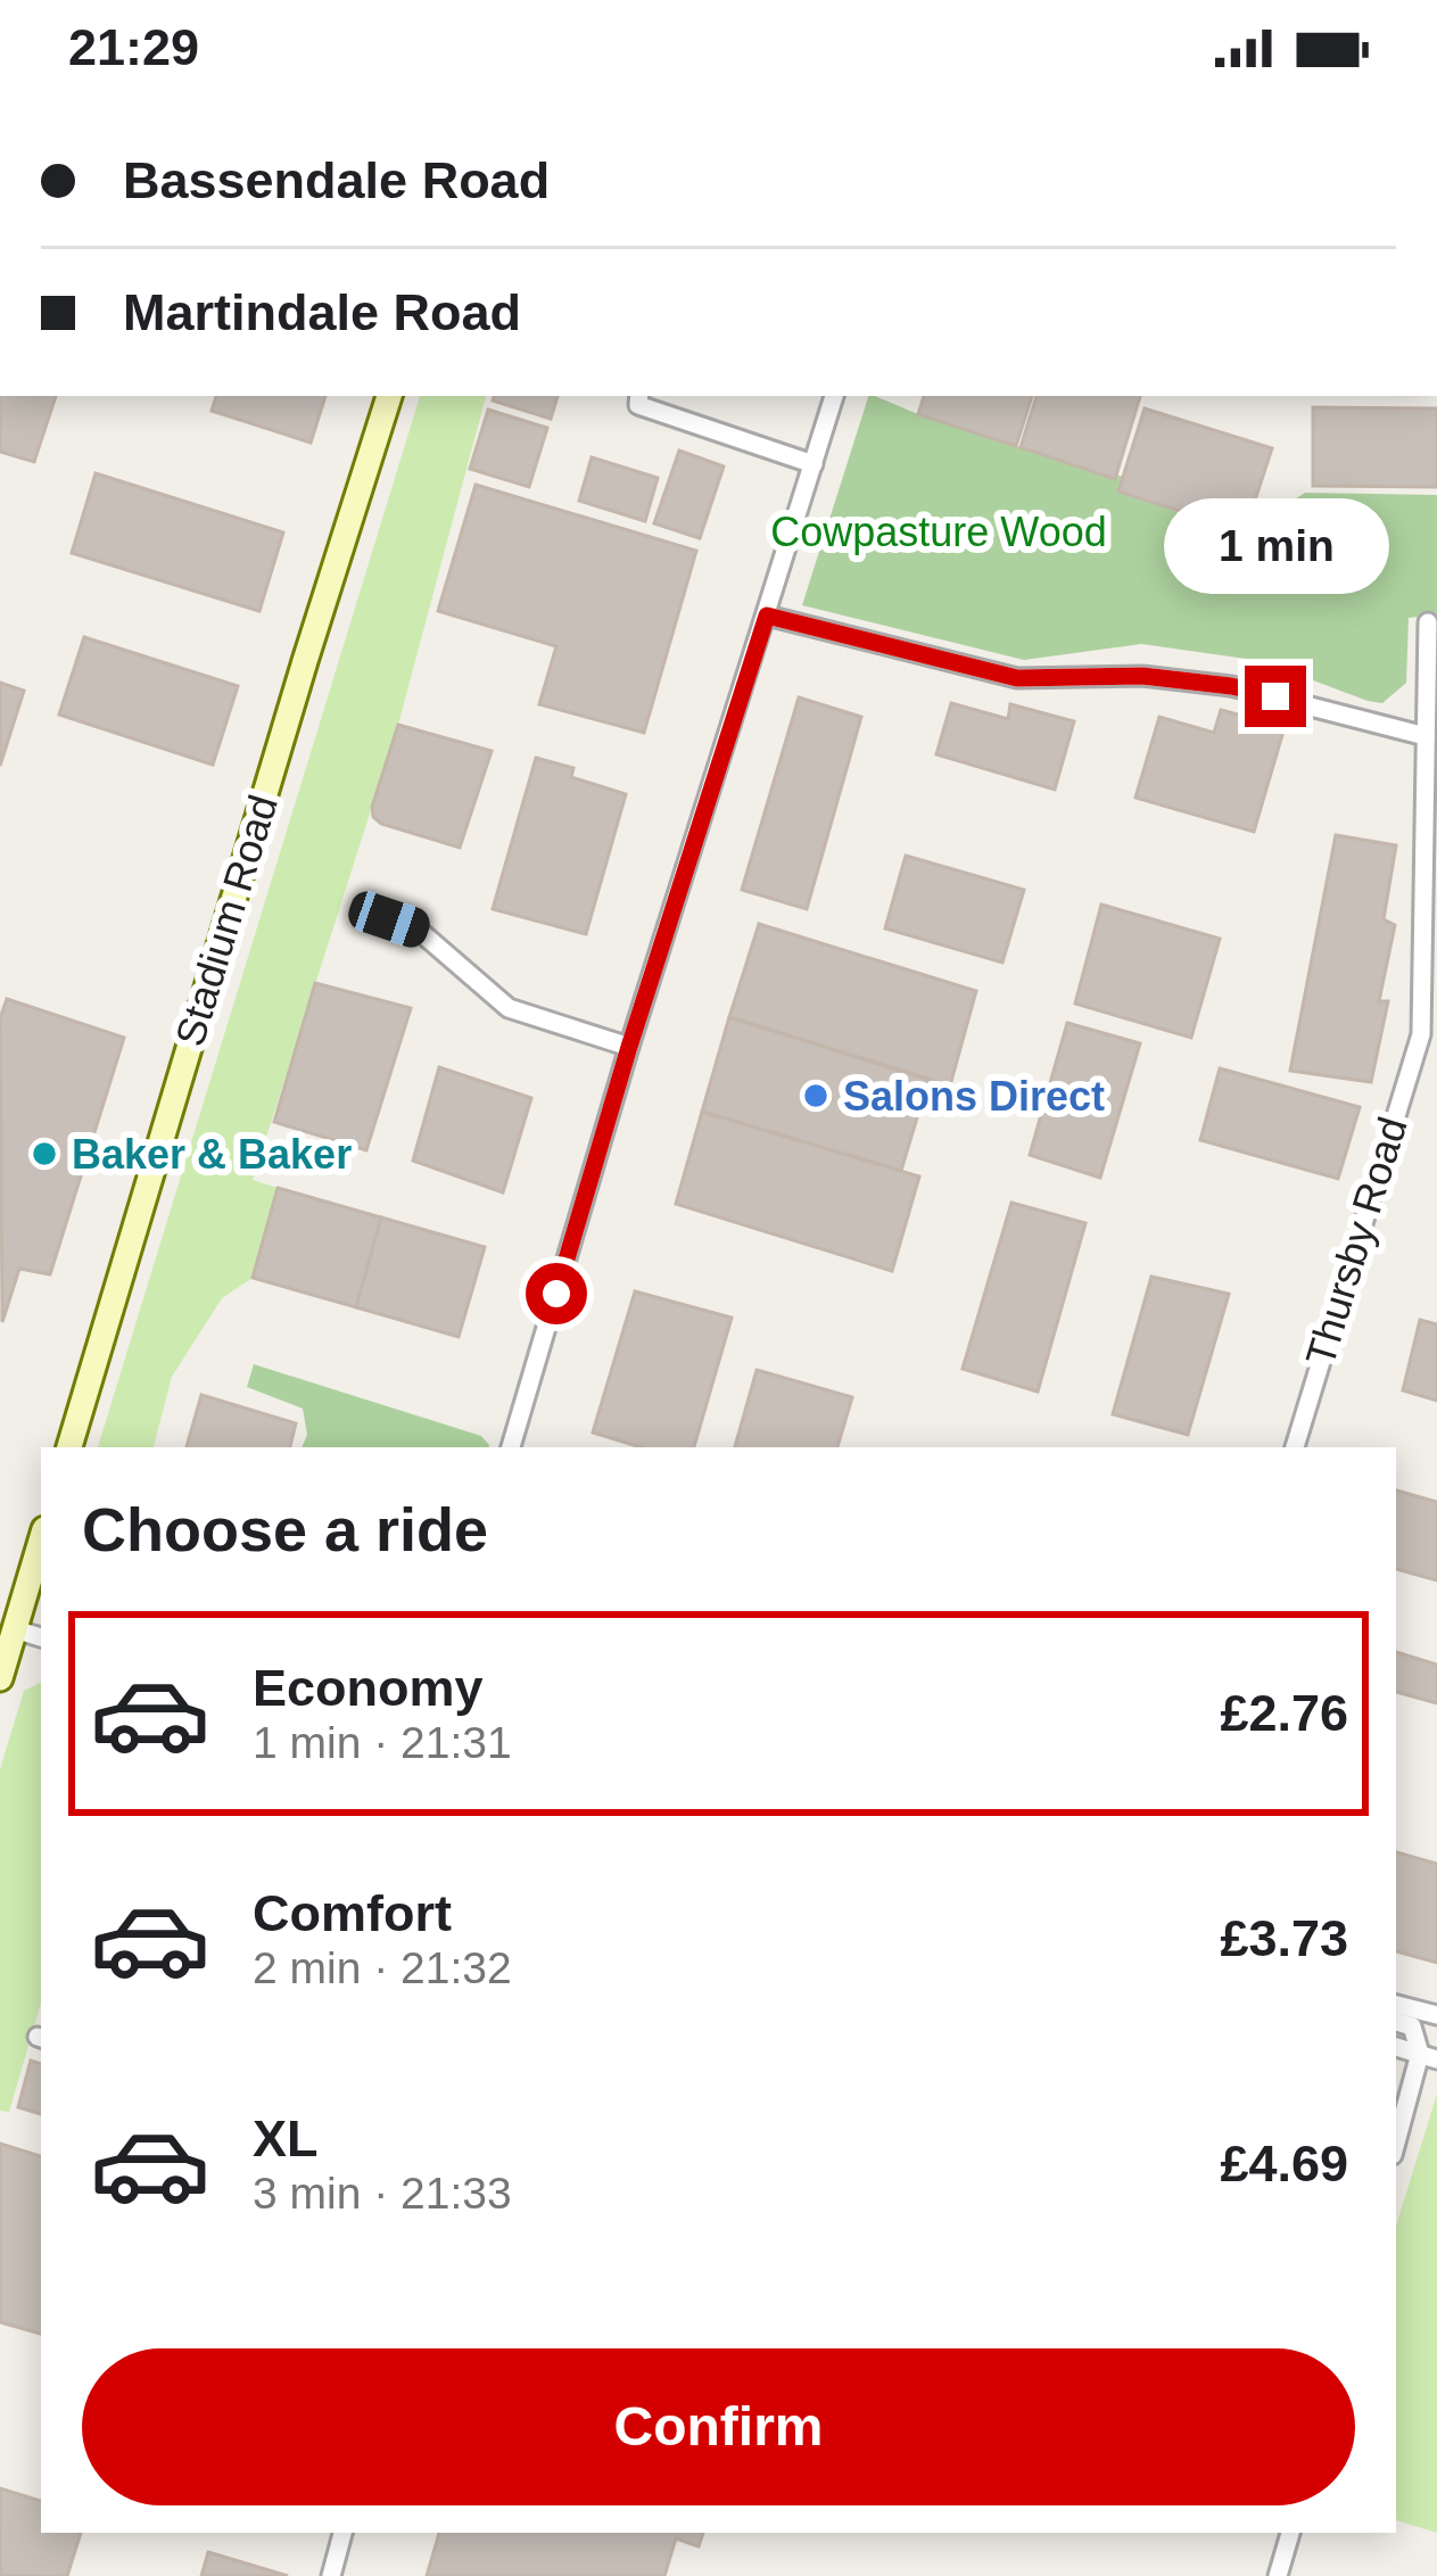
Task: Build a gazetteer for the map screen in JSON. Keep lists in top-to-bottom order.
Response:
{
  "streets": {
    "street": ["Stadium Road", "Thursby Road"]
  },
  "parks": ["Cowpasture Wood"],
  "places": ["Salons Direct", "Baker & Baker"],
  "page": {
    "status": "21:29",
    "banner": ["Bassendale Road", "Martindale Road"],
    "bubble": "1 min",
    "heading": "Choose a ride",
    "list": [
      {
        "name": "Economy",
        "note": "1 min · 21:31",
        "value": "£2.76"
      },
      {
        "name": "Comfort",
        "note": "2 min · 21:32",
        "value": "£3.73"
      },
      {
        "name": "XL",
        "note": "3 min · 21:33",
        "value": "£4.69"
      }
    ],
    "buttons": "Confirm"
  }
}
